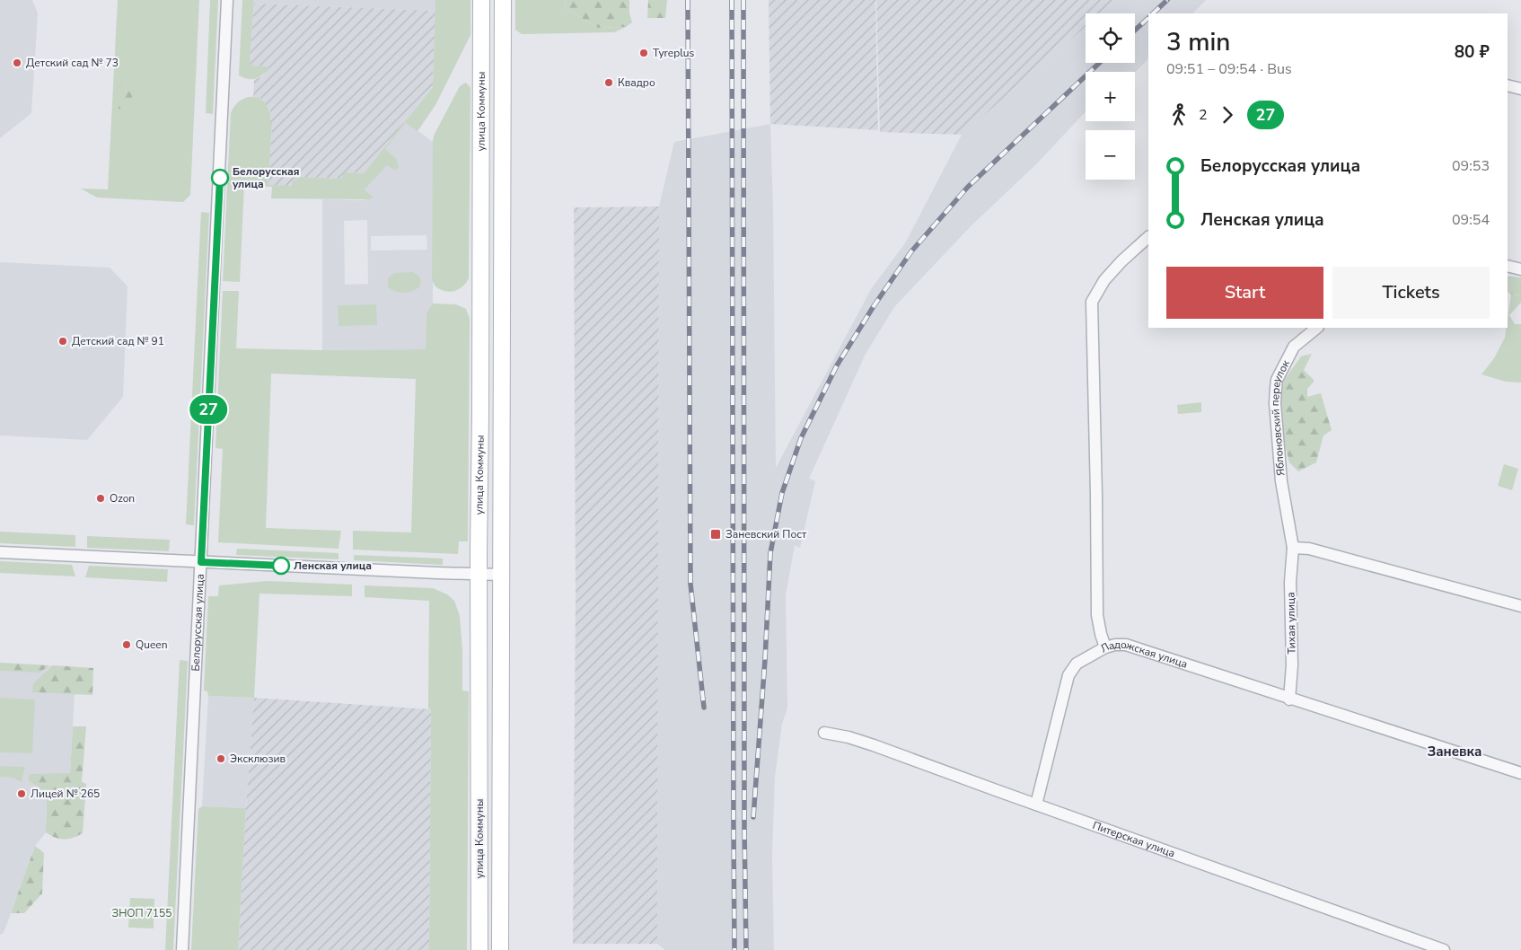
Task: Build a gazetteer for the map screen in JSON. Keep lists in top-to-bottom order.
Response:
{
  "streets": {
    "street": [
      "улица Коммуны",
      "Яблоновский переулок",
      "Белорусская улица",
      "Тихая улица",
      "Ладожская улица",
      "Питерская улица"
    ]
  },
  "crossings": [
    ["Яблоновский переулок", "Тихая улица"],
    ["Тихая улица", "Ладожская улица"]
  ],
  "districts": ["Заневка"],
  "parks": ["ЗНОП 7155"],
  "places": {
    "other": [
      "Tyreplus",
      "Детский сад № 73",
      "Квадро",
      "Белорусская улица",
      "Детский сад № 91",
      "Ozon",
      "Ленская улица",
      "Queen",
      "Эксклюзив",
      "Лицей № 265"
    ],
    "transit": ["Заневский Пост"]
  },
  "lines": ["bus line 27"],
  "page": {
    "on_map": "27",
    "map_buttons": ["+", "−"],
    "heading": ["3 min", "09:51 – 09:54 · Bus", "80 ₽"],
    "legs": ["2", "27"],
    "list": [
      {
        "name": "Белорусская улица",
        "value": "09:53"
      },
      {
        "name": "Ленская улица",
        "value": "09:54"
      }
    ],
    "buttons": ["Start", "Tickets"]
  }
}
